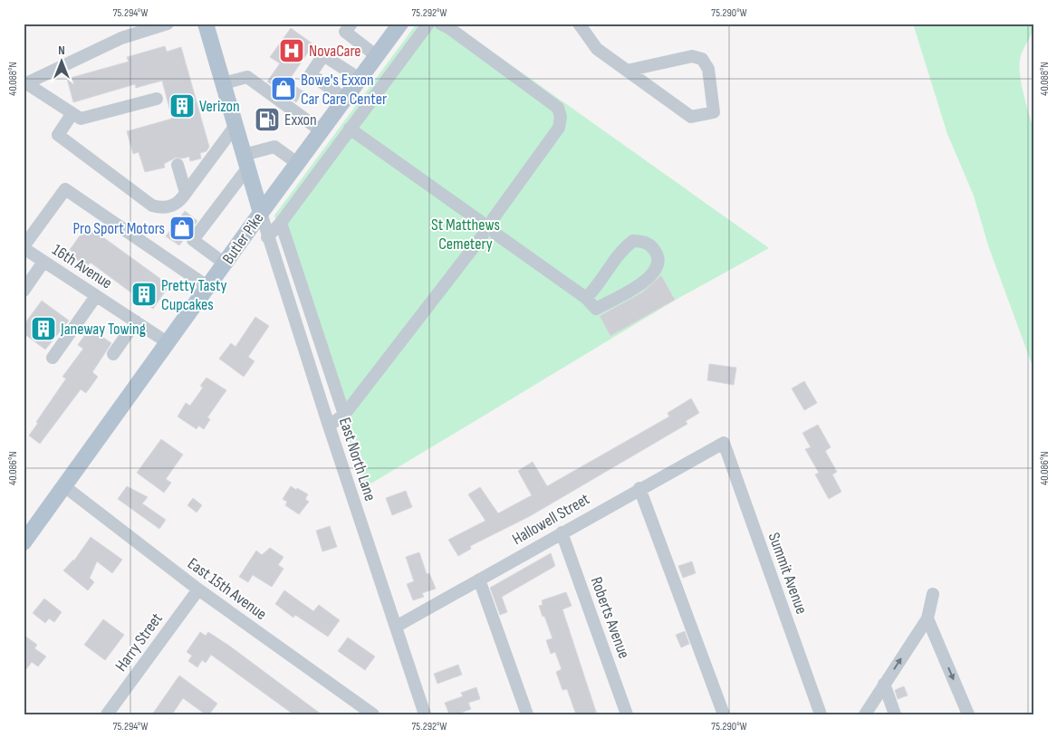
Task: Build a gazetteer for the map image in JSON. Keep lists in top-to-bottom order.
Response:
{
  "streets": {
    "main road": ["Butler Pike"],
    "street": [
      "16th Avenue",
      "East North Lane",
      "Hallowell Street",
      "Summit Avenue",
      "East 15th Avenue",
      "Roberts Avenue",
      "Harry Street"
    ]
  },
  "crossings": [
    ["Butler Pike", "16th Avenue"],
    ["Butler Pike", "East North Lane"],
    ["Butler Pike", "East 15th Avenue"],
    ["East North Lane", "Hallowell Street"],
    ["Hallowell Street", "Summit Avenue"],
    ["Hallowell Street", "Roberts Avenue"],
    ["East 15th Avenue", "Harry Street"]
  ],
  "parks": ["St Matthews Cemetery"],
  "places": {
    "hospital": ["NovaCare"],
    "shop": ["Bowe's Exxon Car Care Center", "Pro Sport Motors"],
    "building": ["Verizon", "Pretty Tasty Cupcakes", "Janeway Towing"],
    "fuel station": ["Exxon"]
  },
  "north": "top",
  "coordinates": [
    "75.294°W",
    "75.292°W",
    "75.290°W",
    "40.088°N",
    "40.086°N"
  ]
}
